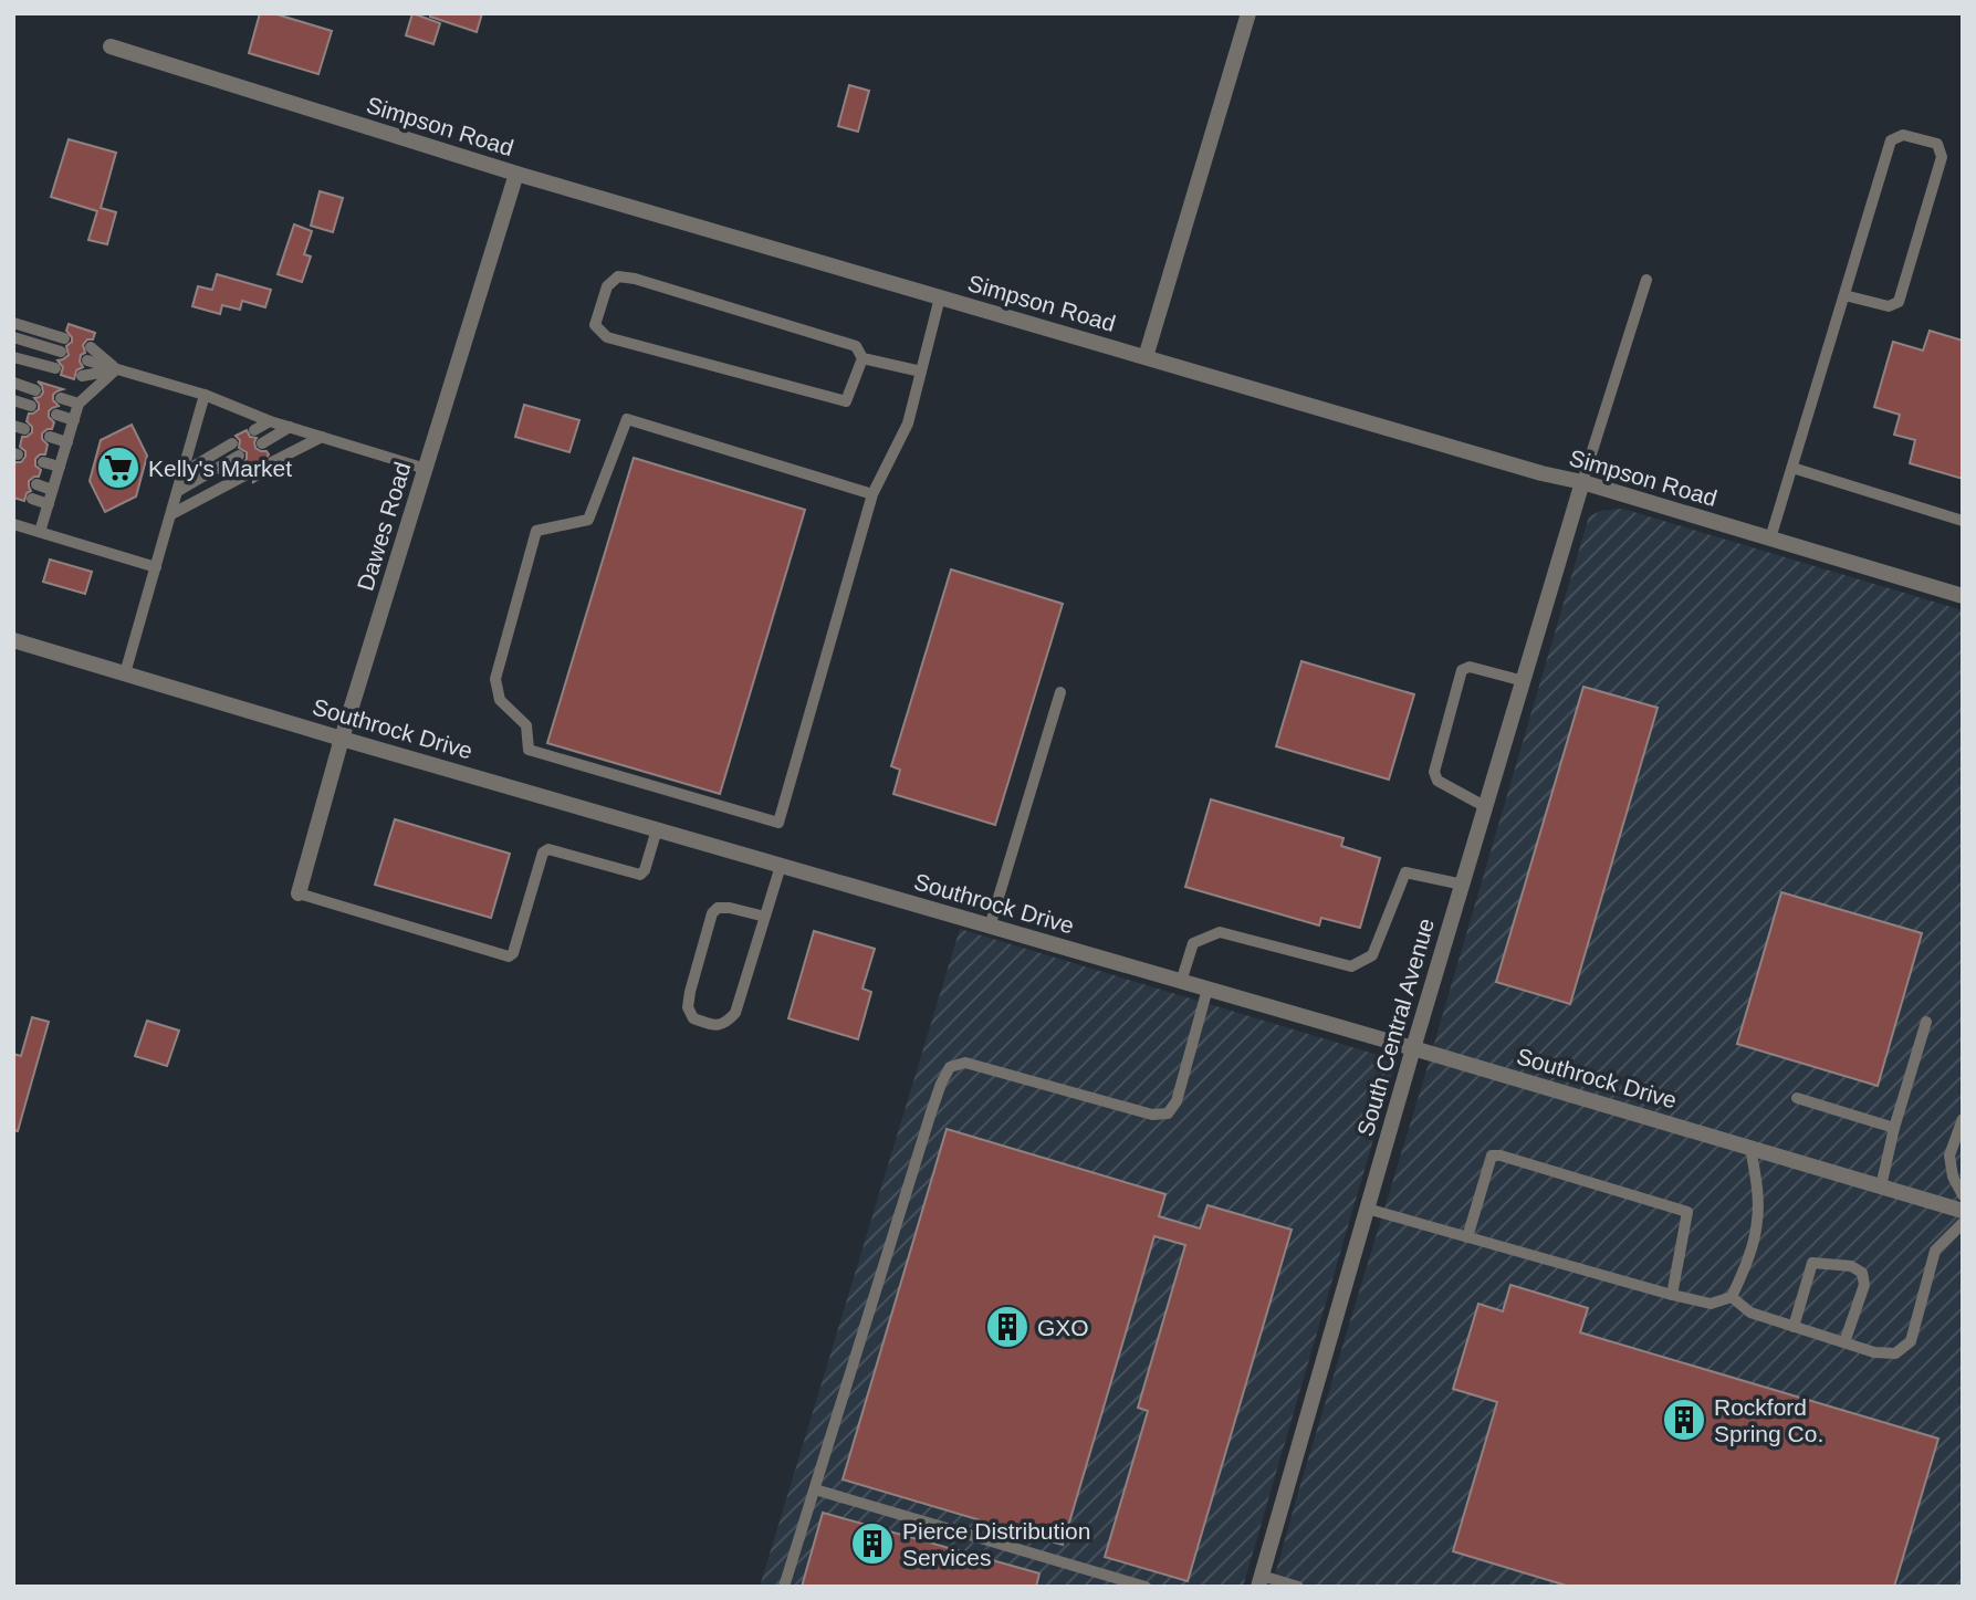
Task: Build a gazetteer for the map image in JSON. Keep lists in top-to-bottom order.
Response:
{
  "streets": {
    "street": [
      "Simpson Road",
      "Dawes Road",
      "Southrock Drive",
      "South Central Avenue"
    ]
  },
  "crossings": [
    ["Simpson Road", "Dawes Road"],
    ["Simpson Road", "South Central Avenue"],
    ["Dawes Road", "Southrock Drive"],
    ["Southrock Drive", "South Central Avenue"]
  ],
  "places": {
    "supermarket": ["Kelly's Market"],
    "building": ["GXO", "Rockford Spring Co.", "Pierce Distribution Services"]
  }
}
